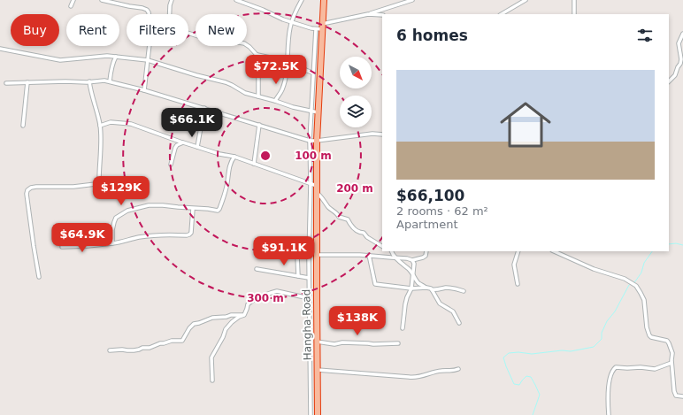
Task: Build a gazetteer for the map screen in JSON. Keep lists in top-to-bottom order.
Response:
{
  "streets": {
    "highway": ["Hangha Road"]
  },
  "north": "bottom right",
  "page": {
    "chip": [
      "Buy",
      "Rent",
      "Filters",
      "New"
    ],
    "heading": "6 homes",
    "price": [
      "$72.5K",
      "$66.1K",
      "$129K",
      "$64.9K",
      "$91.1K",
      "$138K"
    ],
    "list": [
      {
        "name": "$66,100",
        "note": "2 rooms · 62 m² · Apartment"
      }
    ]
  },
  "rings": ["100 m", "200 m", "300 m"]
}
